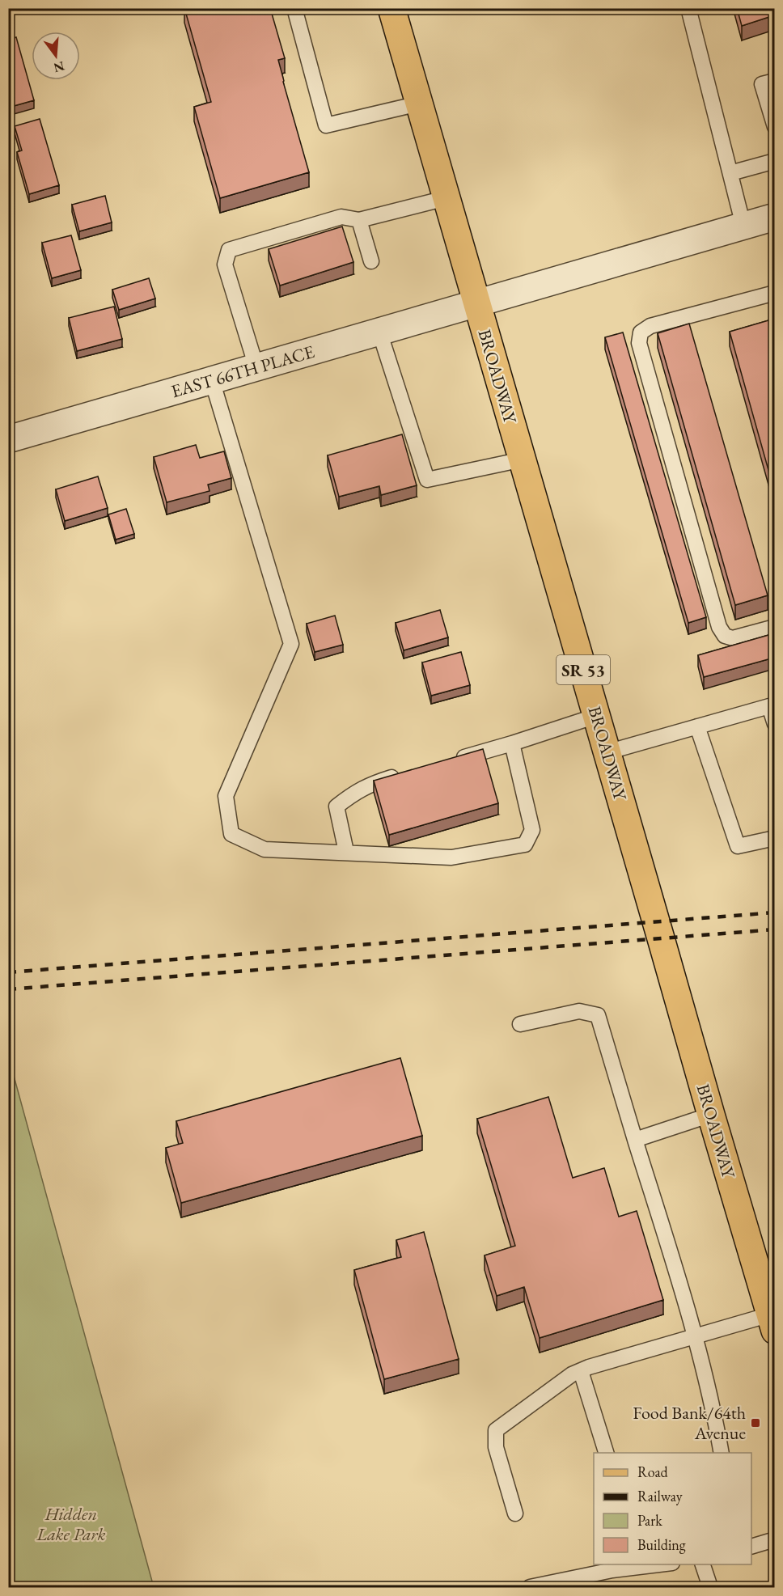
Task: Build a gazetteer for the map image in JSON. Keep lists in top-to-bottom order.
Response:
{
  "streets": {
    "main road": ["BROADWAY", "SR 53"],
    "street": ["EAST 66TH PLACE"]
  },
  "crossings": [
    ["EAST 66TH PLACE", "BROADWAY"]
  ],
  "parks": ["Hidden Lake Park"],
  "places": {
    "transit": ["Food Bank/64th Avenue"]
  },
  "legend": [
    "Road",
    "Railway",
    "Park",
    "Building"
  ],
  "north": "bottom"
}
